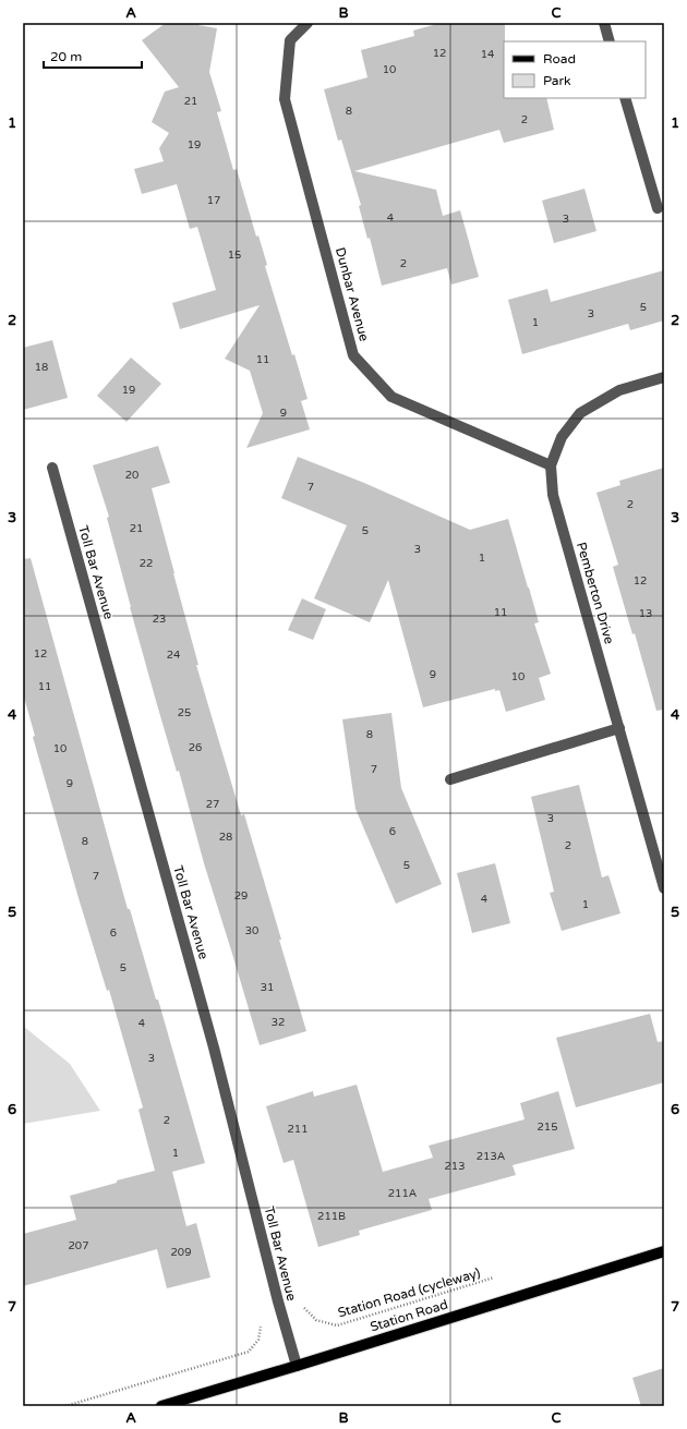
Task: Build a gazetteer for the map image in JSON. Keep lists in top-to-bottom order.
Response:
{
  "streets": {
    "main road": ["Station Road"],
    "street": ["Dunbar Avenue", "Toll Bar Avenue", "Pemberton Drive"],
    "path": ["Station Road (cycleway)"]
  },
  "crossings": [
    ["Dunbar Avenue", "Pemberton Drive"],
    ["Toll Bar Avenue", "Station Road (cycleway)"],
    ["Toll Bar Avenue", "Station Road"]
  ],
  "house_numbers": [
    "12",
    "14",
    "10",
    "21",
    "8",
    "2",
    "19",
    "17",
    "4",
    "3",
    "15",
    "2",
    "5",
    "3",
    "1",
    "11",
    "18",
    "19",
    "9",
    "20",
    "7",
    "2",
    "21",
    "5",
    "3",
    "1",
    "22",
    "12",
    "11",
    "13",
    "23",
    "12",
    "24",
    "9",
    "10",
    "11",
    "25",
    "8",
    "26",
    "10",
    "7",
    "9",
    "27",
    "3",
    "6",
    "28",
    "8",
    "2",
    "5",
    "7",
    "29",
    "4",
    "1",
    "30",
    "6",
    "5",
    "31",
    "32",
    "4",
    "3",
    "2",
    "215",
    "211",
    "1",
    "213A",
    "213",
    "211A",
    "211B",
    "207",
    "209"
  ],
  "legend": ["Road", "Park"],
  "scale_bar": "20 m",
  "grid": {
    "columns": ["A", "B", "C"],
    "rows": [
      "1",
      "2",
      "3",
      "4",
      "5",
      "6",
      "7"
    ]
  }
}
